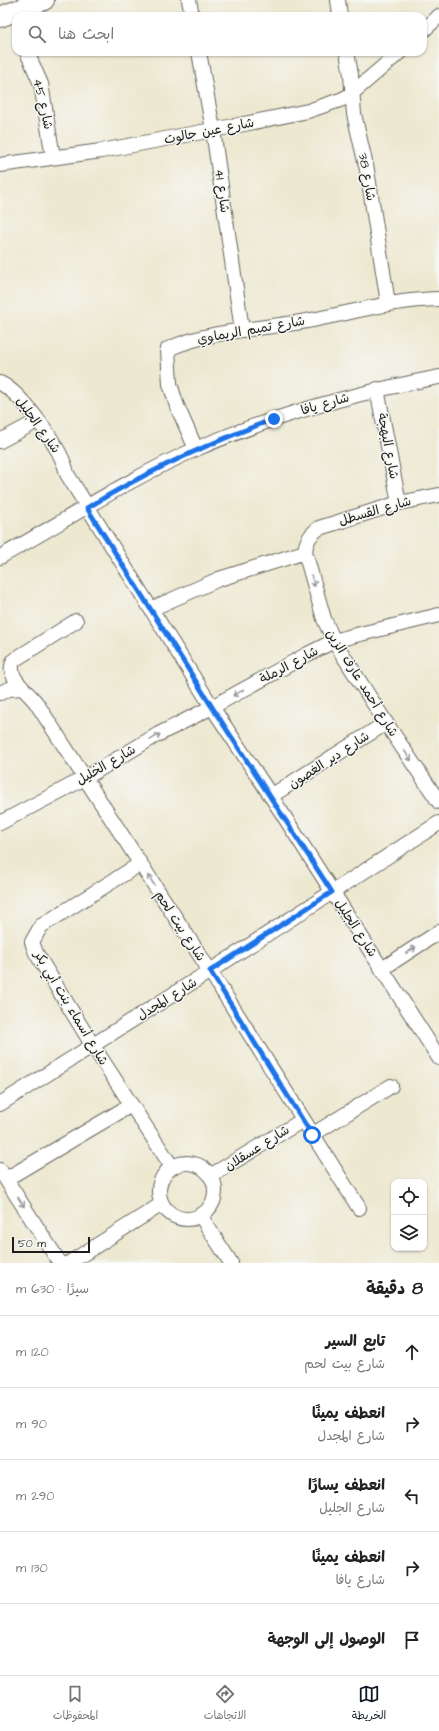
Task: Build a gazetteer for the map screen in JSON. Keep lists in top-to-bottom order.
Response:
{
  "streets": {
    "street": [
      "شارع 45",
      "شارع عين جالوت",
      "شارع 38",
      "شارع 41",
      "شارع تميم الريماوي",
      "شارع يافا",
      "شارع الجليل",
      "شارع البهجة",
      "شارع القسطل",
      "شارع الرملة",
      "شارع أحمد عارف الزين",
      "شارع دير الغصون",
      "شارع الخليل",
      "شارع بيت لحم",
      "شارع المجدل",
      "شارع أسماء بنت أبي بكر",
      "شارع عسقلان"
    ]
  },
  "crossings": [
    ["شارع 45", "شارع عين جالوت"],
    ["شارع عين جالوت", "شارع 38"],
    ["شارع عين جالوت", "شارع 41"],
    ["شارع 38", "شارع تميم الريماوي"],
    ["شارع 41", "شارع تميم الريماوي"],
    ["شارع تميم الريماوي", "شارع يافا"],
    ["شارع يافا", "شارع الجليل"],
    ["شارع يافا", "شارع البهجة"],
    ["شارع الجليل", "شارع الرملة"],
    ["شارع الجليل", "شارع دير الغصون"],
    ["شارع الجليل", "شارع الخليل"],
    ["شارع الجليل", "شارع المجدل"],
    ["شارع البهجة", "شارع القسطل"],
    ["شارع القسطل", "شارع أحمد عارف الزين"],
    ["شارع الرملة", "شارع أحمد عارف الزين"],
    ["شارع الرملة", "شارع الخليل"],
    ["شارع أحمد عارف الزين", "شارع دير الغصون"],
    ["شارع الخليل", "شارع بيت لحم"],
    ["شارع بيت لحم", "شارع المجدل"],
    ["شارع بيت لحم", "شارع أسماء بنت أبي بكر"],
    ["شارع بيت لحم", "شارع عسقلان"],
    ["شارع المجدل", "شارع أسماء بنت أبي بكر"],
    ["شارع أسماء بنت أبي بكر", "شارع عسقلان"]
  ],
  "one_way": ["شارع أحمد عارف الزين", "شارع الخليل"],
  "scale_bar": "50 m",
  "page": {
    "search": "ابحث هنا",
    "scale": "50 m",
    "heading": ["8 دقيقة", "سيرًا · 630 m"],
    "list": [
      ["تابع السير", "شارع بيت لحم", "120 m"],
      ["انعطف يمينًا", "شارع المجدل", "90 m"],
      ["انعطف يسارًا", "شارع الجليل", "290 m"],
      ["انعطف يمينًا", "شارع يافا", "130 m"],
      "الوصول إلى الوجهة"
    ],
    "nav": ["الخريطة", "الاتجاهات", "المحفوظات"]
  }
}
